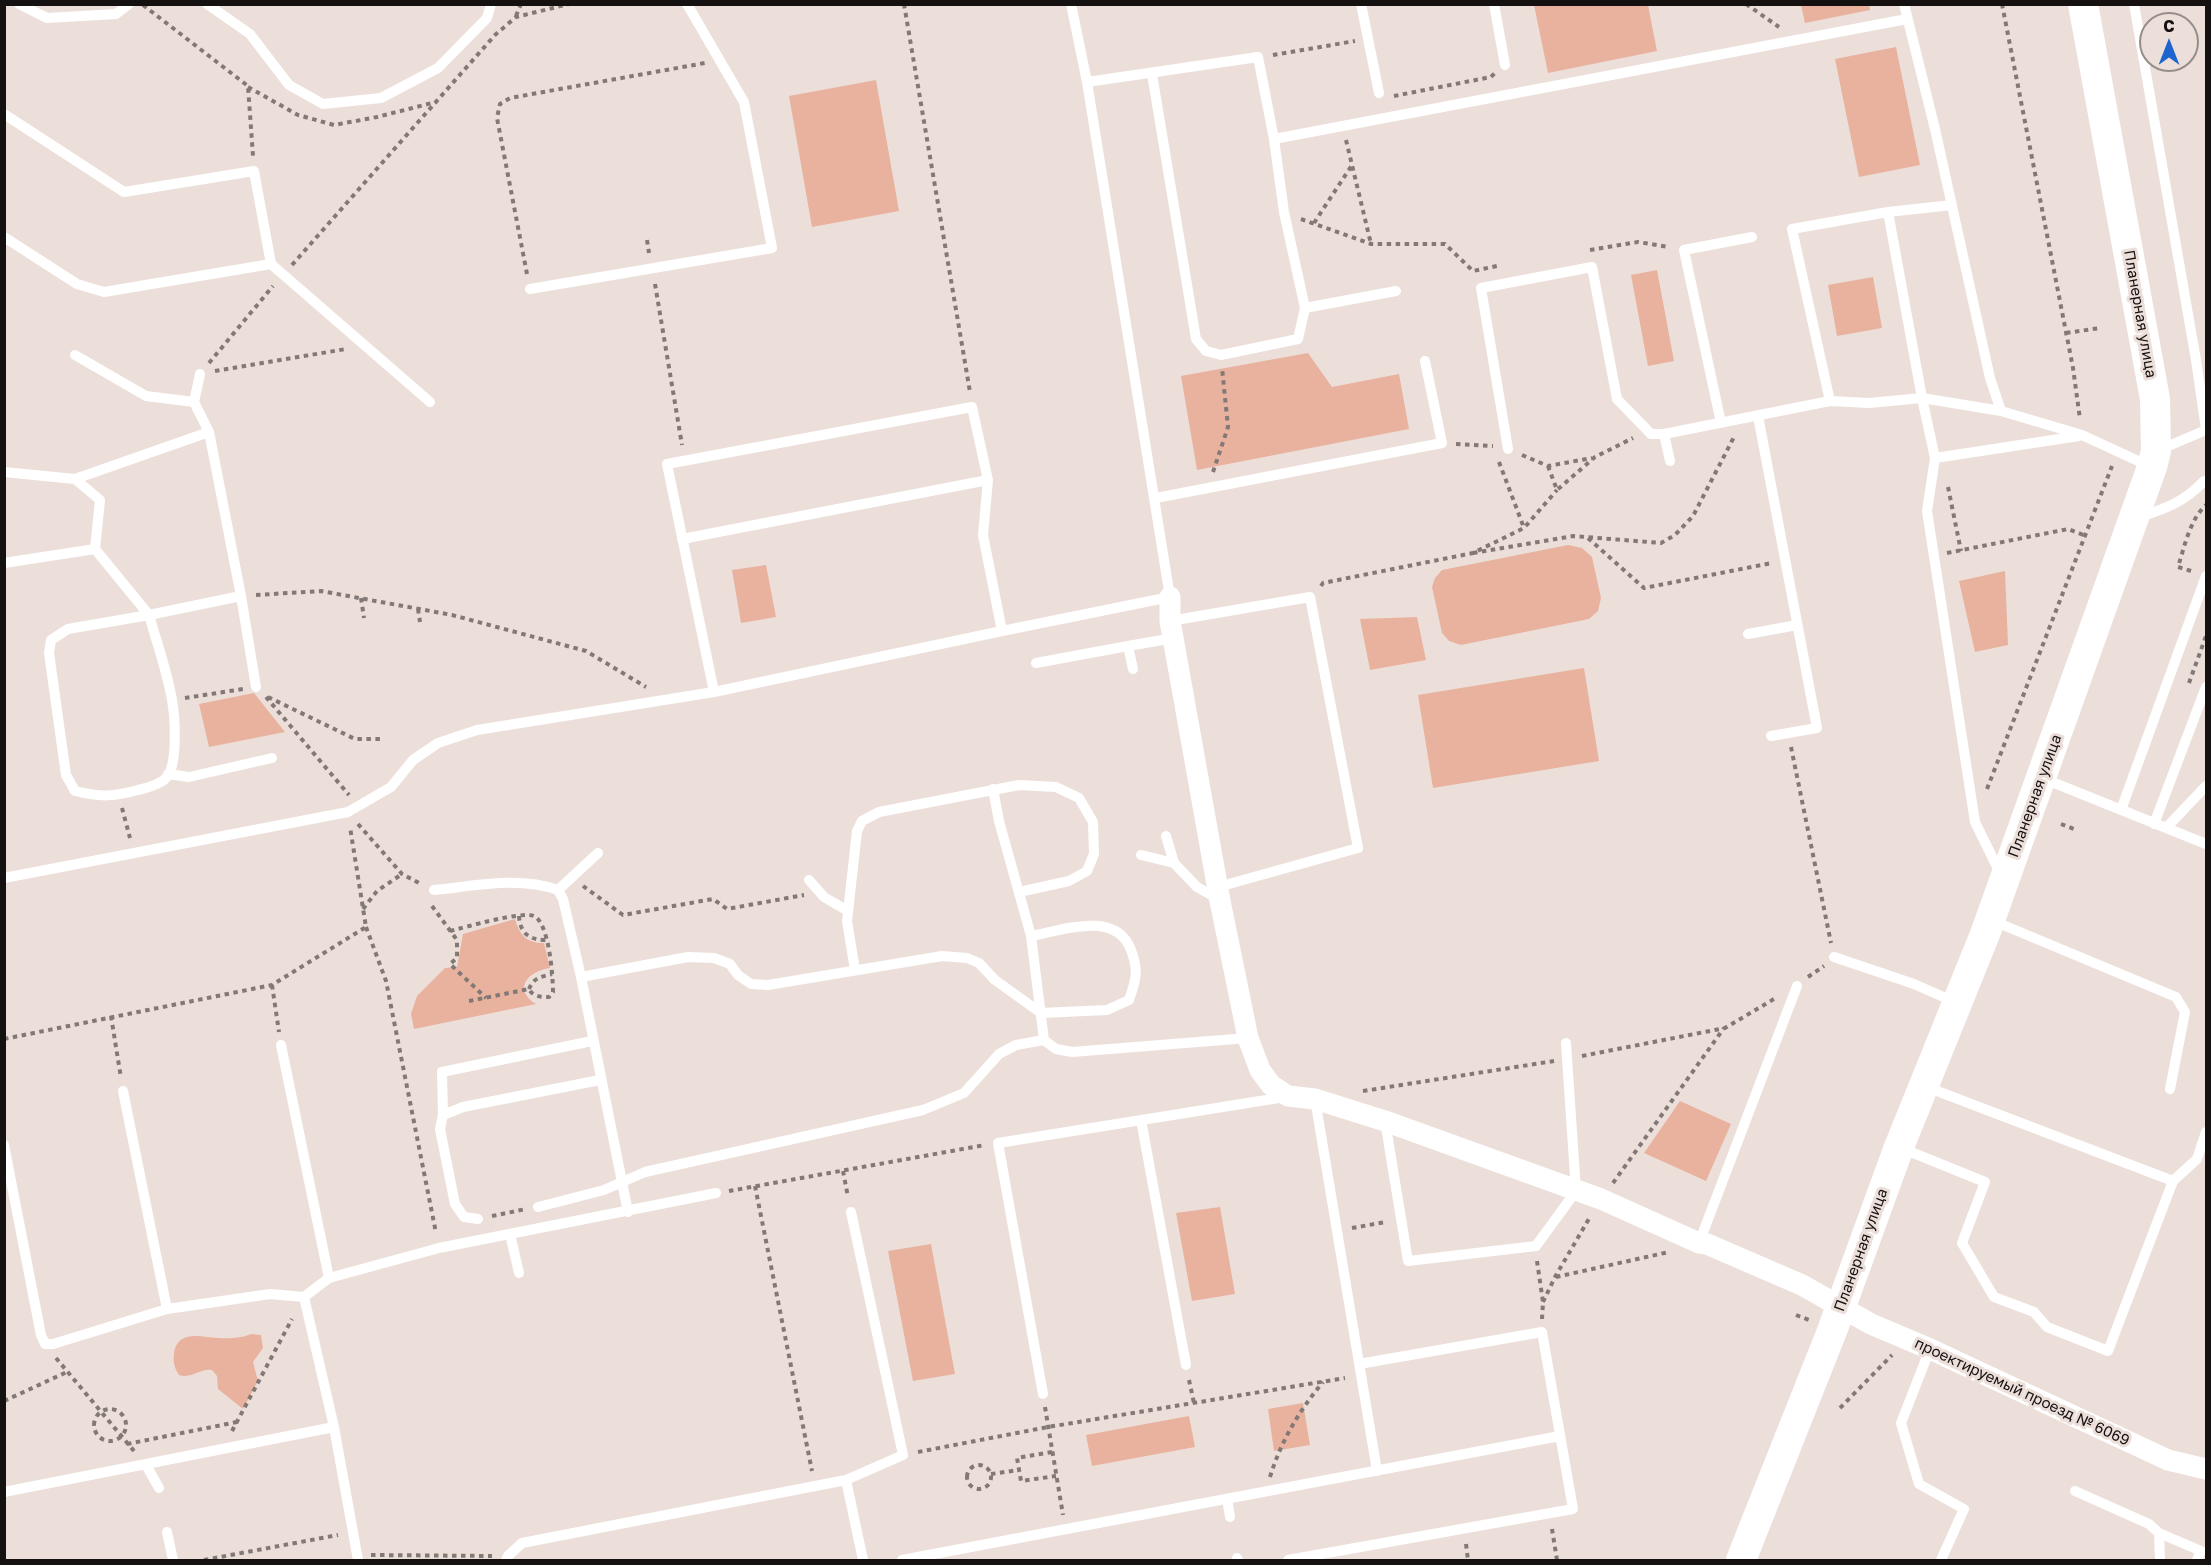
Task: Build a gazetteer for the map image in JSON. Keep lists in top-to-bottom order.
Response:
{
  "streets": {
    "main road": ["Планерная улица"],
    "street": ["проектируемый проезд № 6069"]
  },
  "crossings": [
    ["Планерная улица", "проектируемый проезд № 6069"]
  ],
  "north": "top"
}
